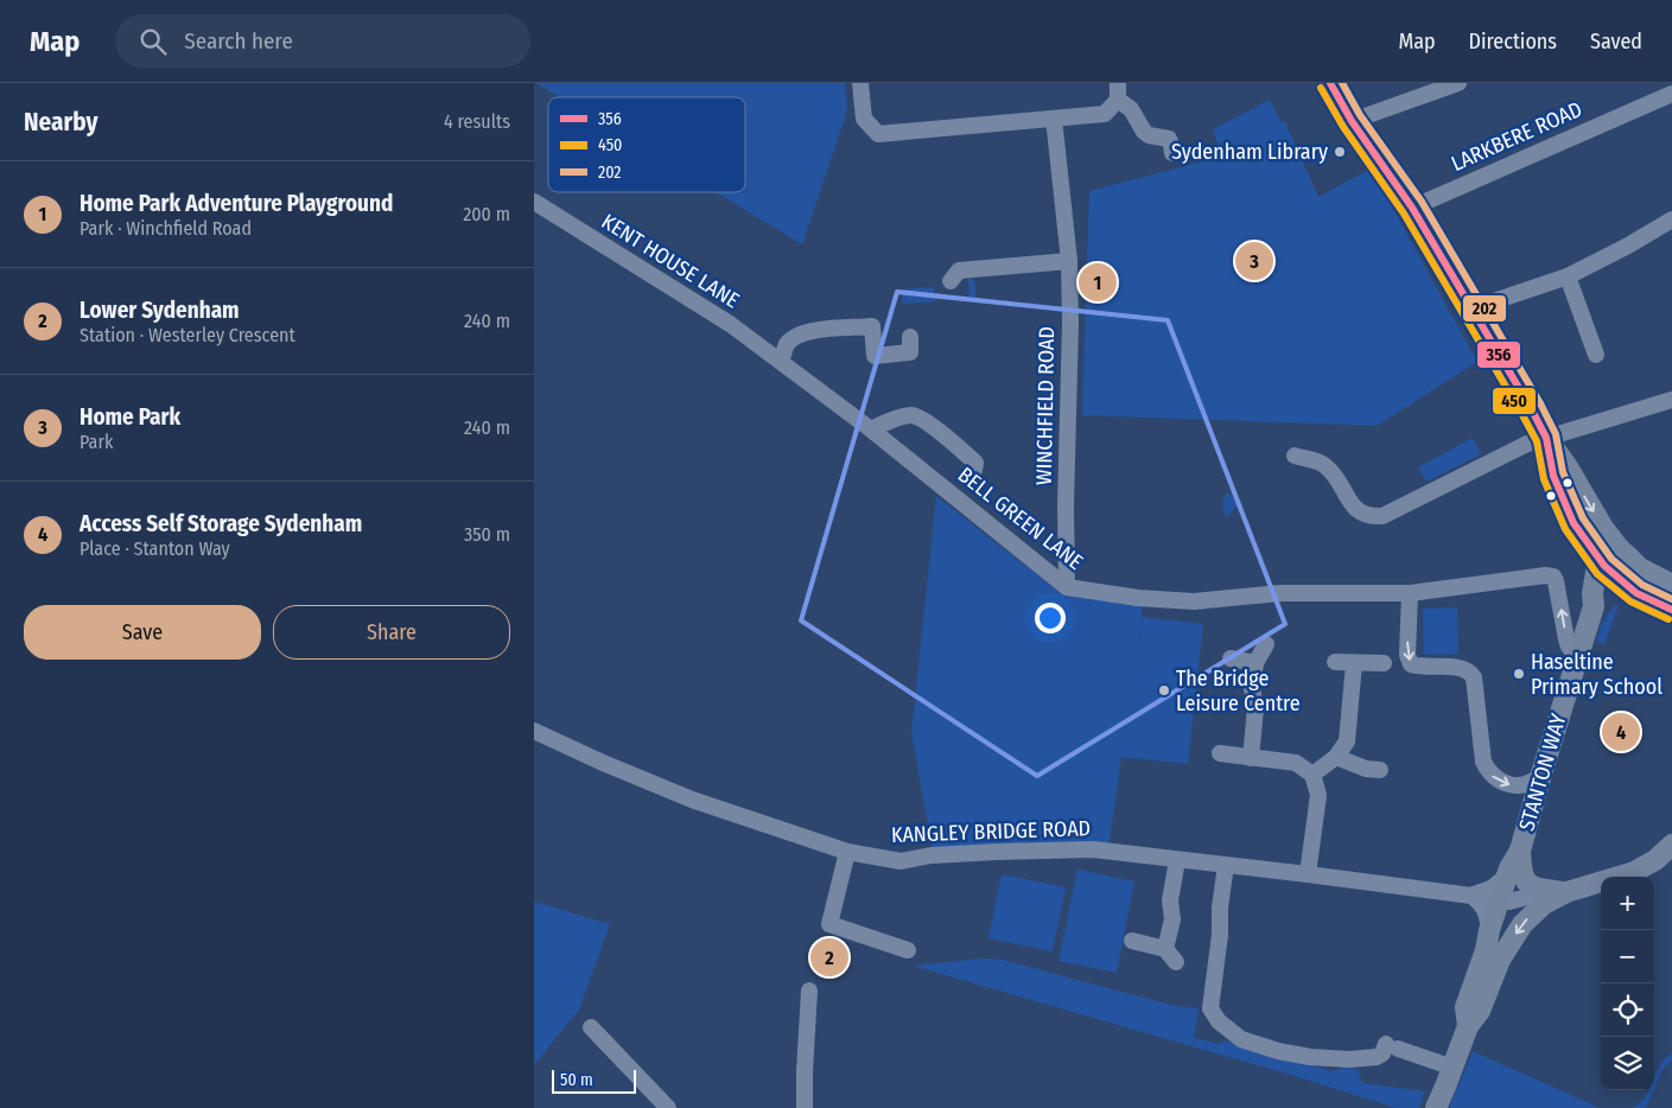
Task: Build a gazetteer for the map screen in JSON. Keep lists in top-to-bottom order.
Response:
{
  "streets": {
    "main road": ["STANTON WAY"],
    "street": [
      "LARKBERE ROAD",
      "KENT HOUSE LANE",
      "WINCHFIELD ROAD",
      "BELL GREEN LANE",
      "KANGLEY BRIDGE ROAD"
    ]
  },
  "crossings": [
    ["KENT HOUSE LANE", "BELL GREEN LANE"],
    ["WINCHFIELD ROAD", "BELL GREEN LANE"],
    ["BELL GREEN LANE", "STANTON WAY"],
    ["STANTON WAY", "KANGLEY BRIDGE ROAD"]
  ],
  "places": ["Sydenham Library", "Haseltine Primary School", "The Bridge Leisure Centre"],
  "lines": ["transit line 356", "transit line 202", "transit line 450"],
  "legend": ["356", "450", "202"],
  "scale_bar": "50 m",
  "page": {
    "header": "Map",
    "search": "Search here",
    "nav": ["Map", "Directions", "Saved"],
    "heading": ["Nearby", "4 results"],
    "list": [
      {
        "mark": "1",
        "name": "Home Park Adventure Playground",
        "note": "Park · Winchfield Road",
        "value": "200 m"
      },
      {
        "mark": "2",
        "name": "Lower Sydenham",
        "note": "Station · Westerley Crescent",
        "value": "240 m"
      },
      {
        "mark": "3",
        "name": "Home Park",
        "note": "Park",
        "value": "240 m"
      },
      {
        "mark": "4",
        "name": "Access Self Storage Sydenham",
        "note": "Place · Stanton Way",
        "value": "350 m"
      }
    ],
    "pins": [
      "3",
      "1",
      "4",
      "2"
    ],
    "buttons": ["Save", "Share"],
    "map_buttons": ["+", "−"],
    "scale": "50 m"
  }
}
